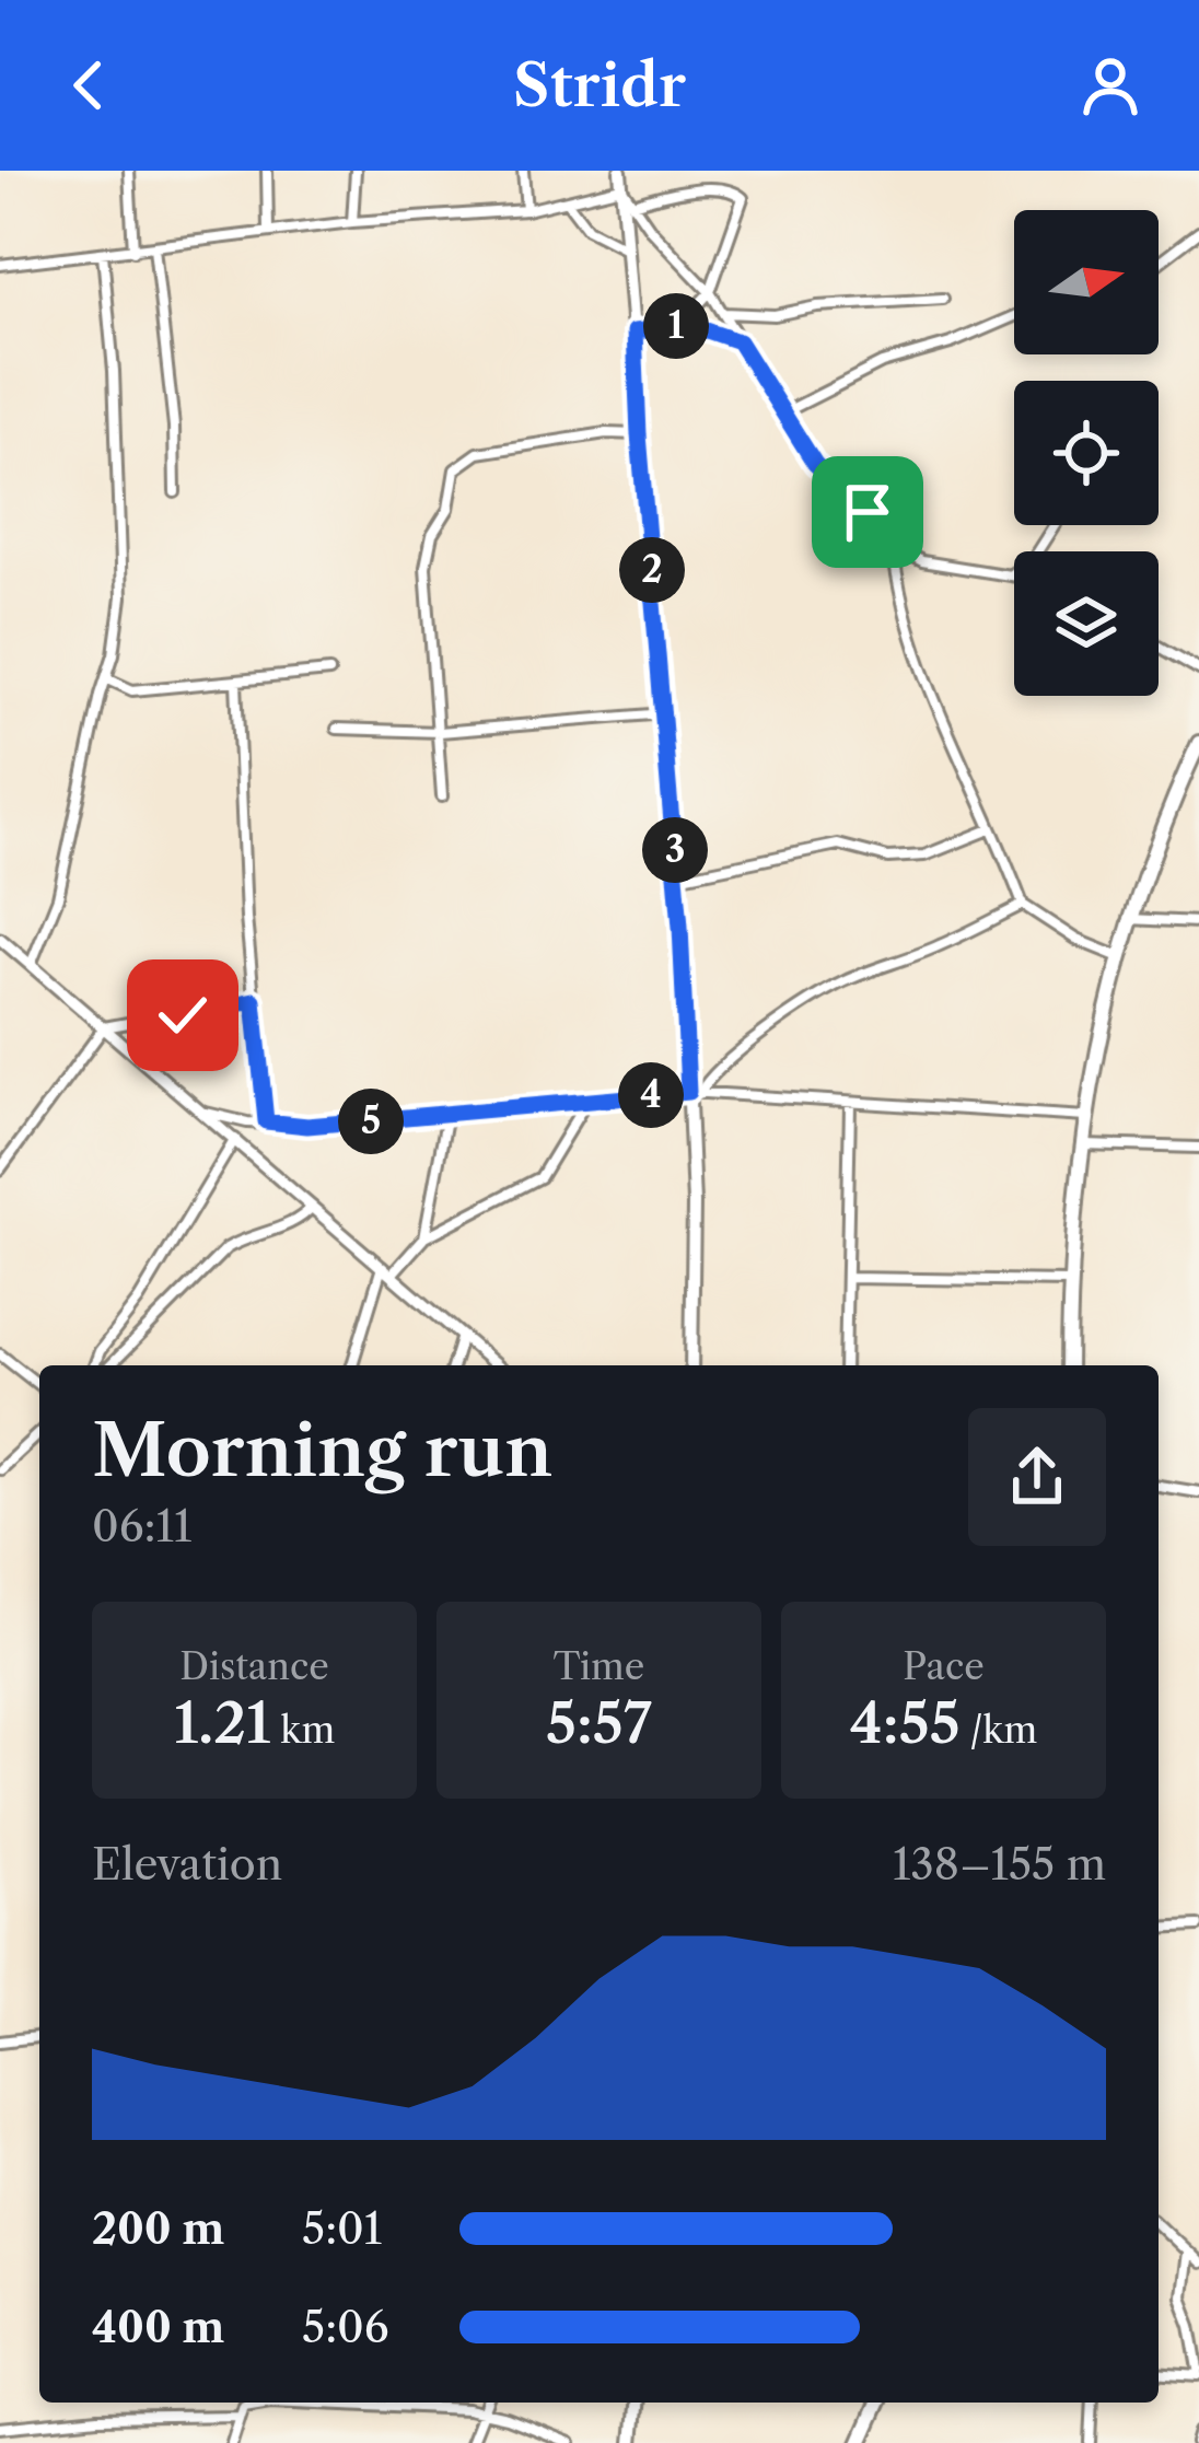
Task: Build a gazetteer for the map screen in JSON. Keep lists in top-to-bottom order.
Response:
{
  "north": "right",
  "page": {
    "header": "Stridr",
    "pins": [
      "1",
      "2",
      "3",
      "4",
      "5"
    ],
    "heading": ["Morning run", "06:11"],
    "stats": [
      ["Distance", "1.21 km"],
      ["Time", "5:57"],
      ["Pace", "4:55 /km"]
    ],
    "chart": ["Elevation", "138–155 m"],
    "list": [
      {
        "name": "200 m",
        "note": "5:01"
      },
      {
        "name": "400 m",
        "note": "5:06"
      }
    ]
  }
}
